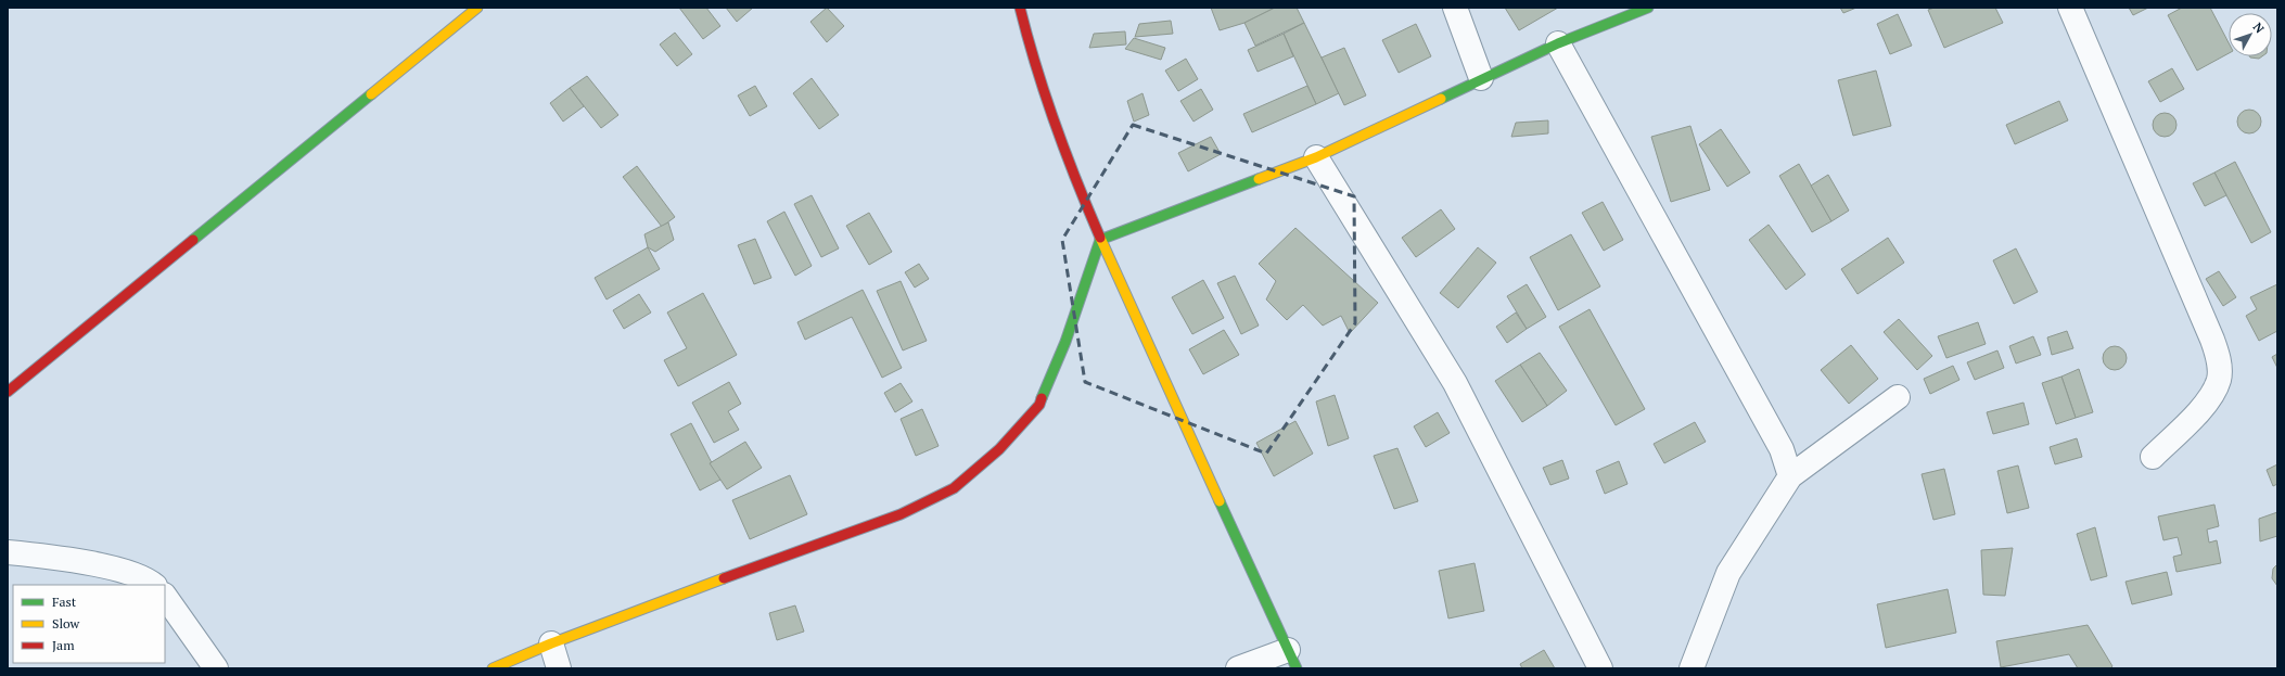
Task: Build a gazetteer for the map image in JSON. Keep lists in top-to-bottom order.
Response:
{
  "legend": ["Fast", "Slow", "Jam"],
  "north": "top right"
}
